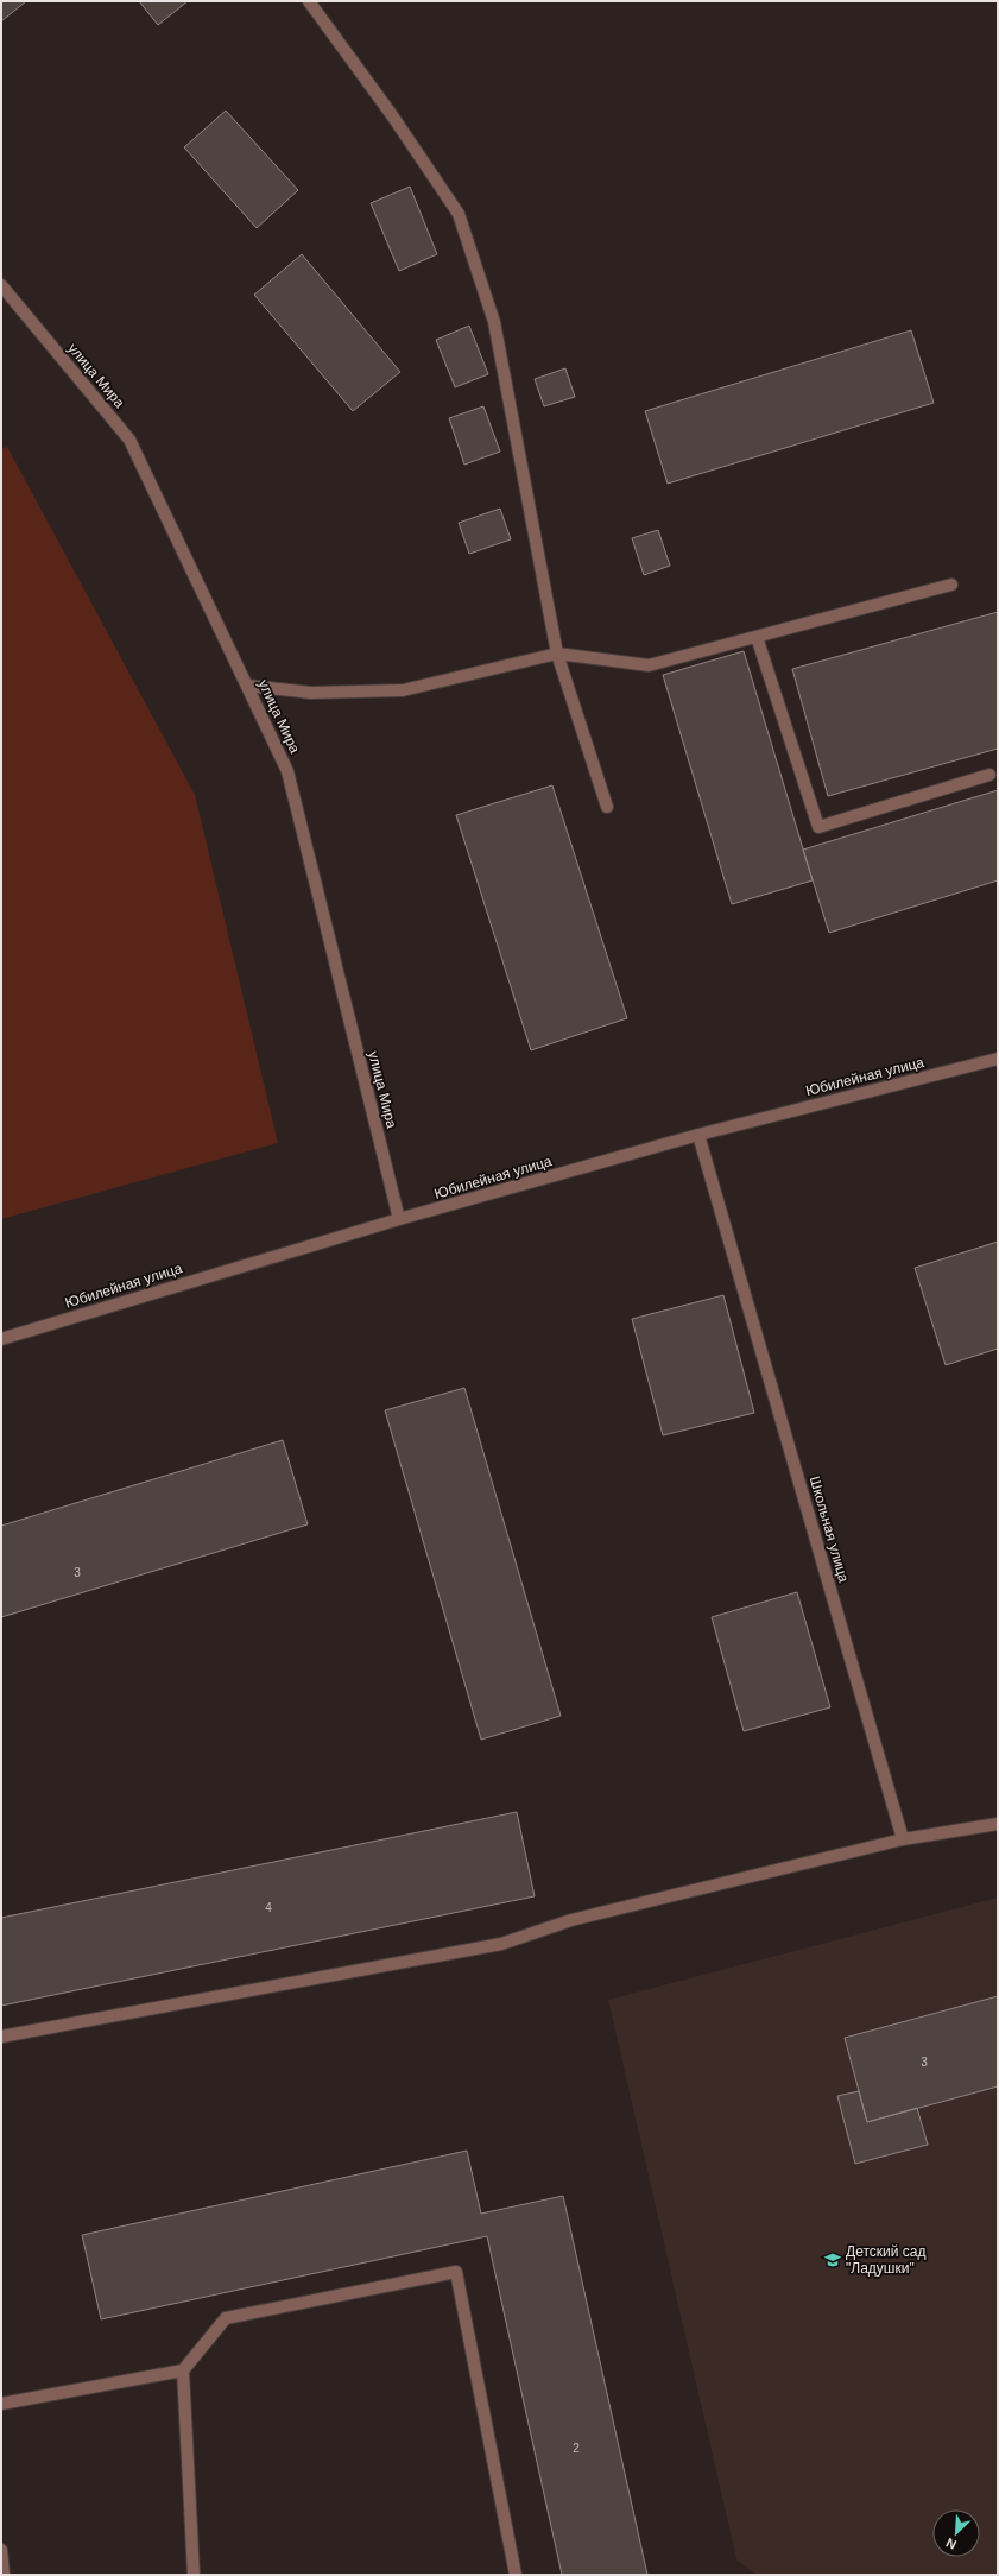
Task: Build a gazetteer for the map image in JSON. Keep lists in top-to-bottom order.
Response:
{
  "streets": {
    "street": ["улица Мира", "Юбилейная улица", "Школьная улица"]
  },
  "crossings": [
    ["улица Мира", "Юбилейная улица"],
    ["Юбилейная улица", "Школьная улица"]
  ],
  "places": {
    "school or university": ["Детский сад \"Ладушки\""]
  },
  "house_numbers": [
    "3",
    "4",
    "3",
    "2"
  ],
  "north": "bottom left"
}
